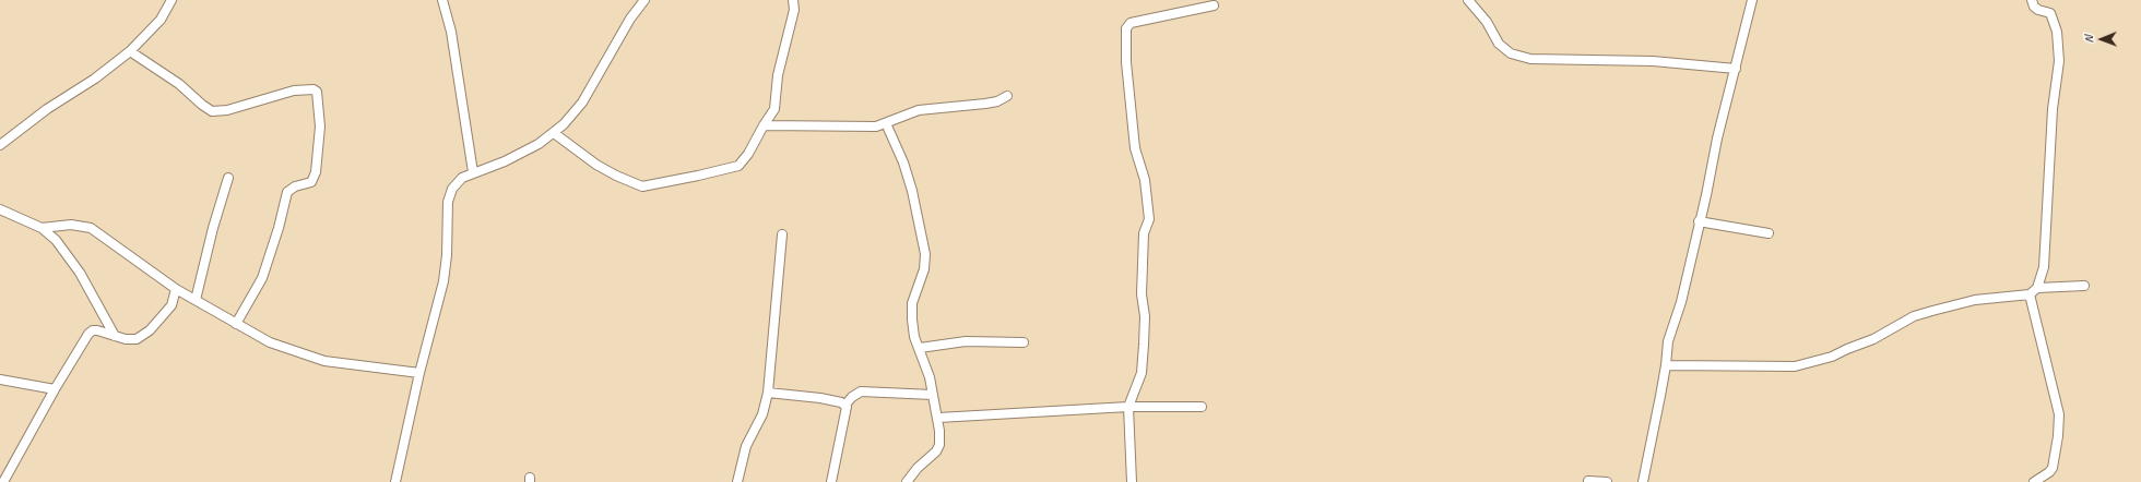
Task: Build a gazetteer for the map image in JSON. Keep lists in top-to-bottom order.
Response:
{
  "north": "left"
}
